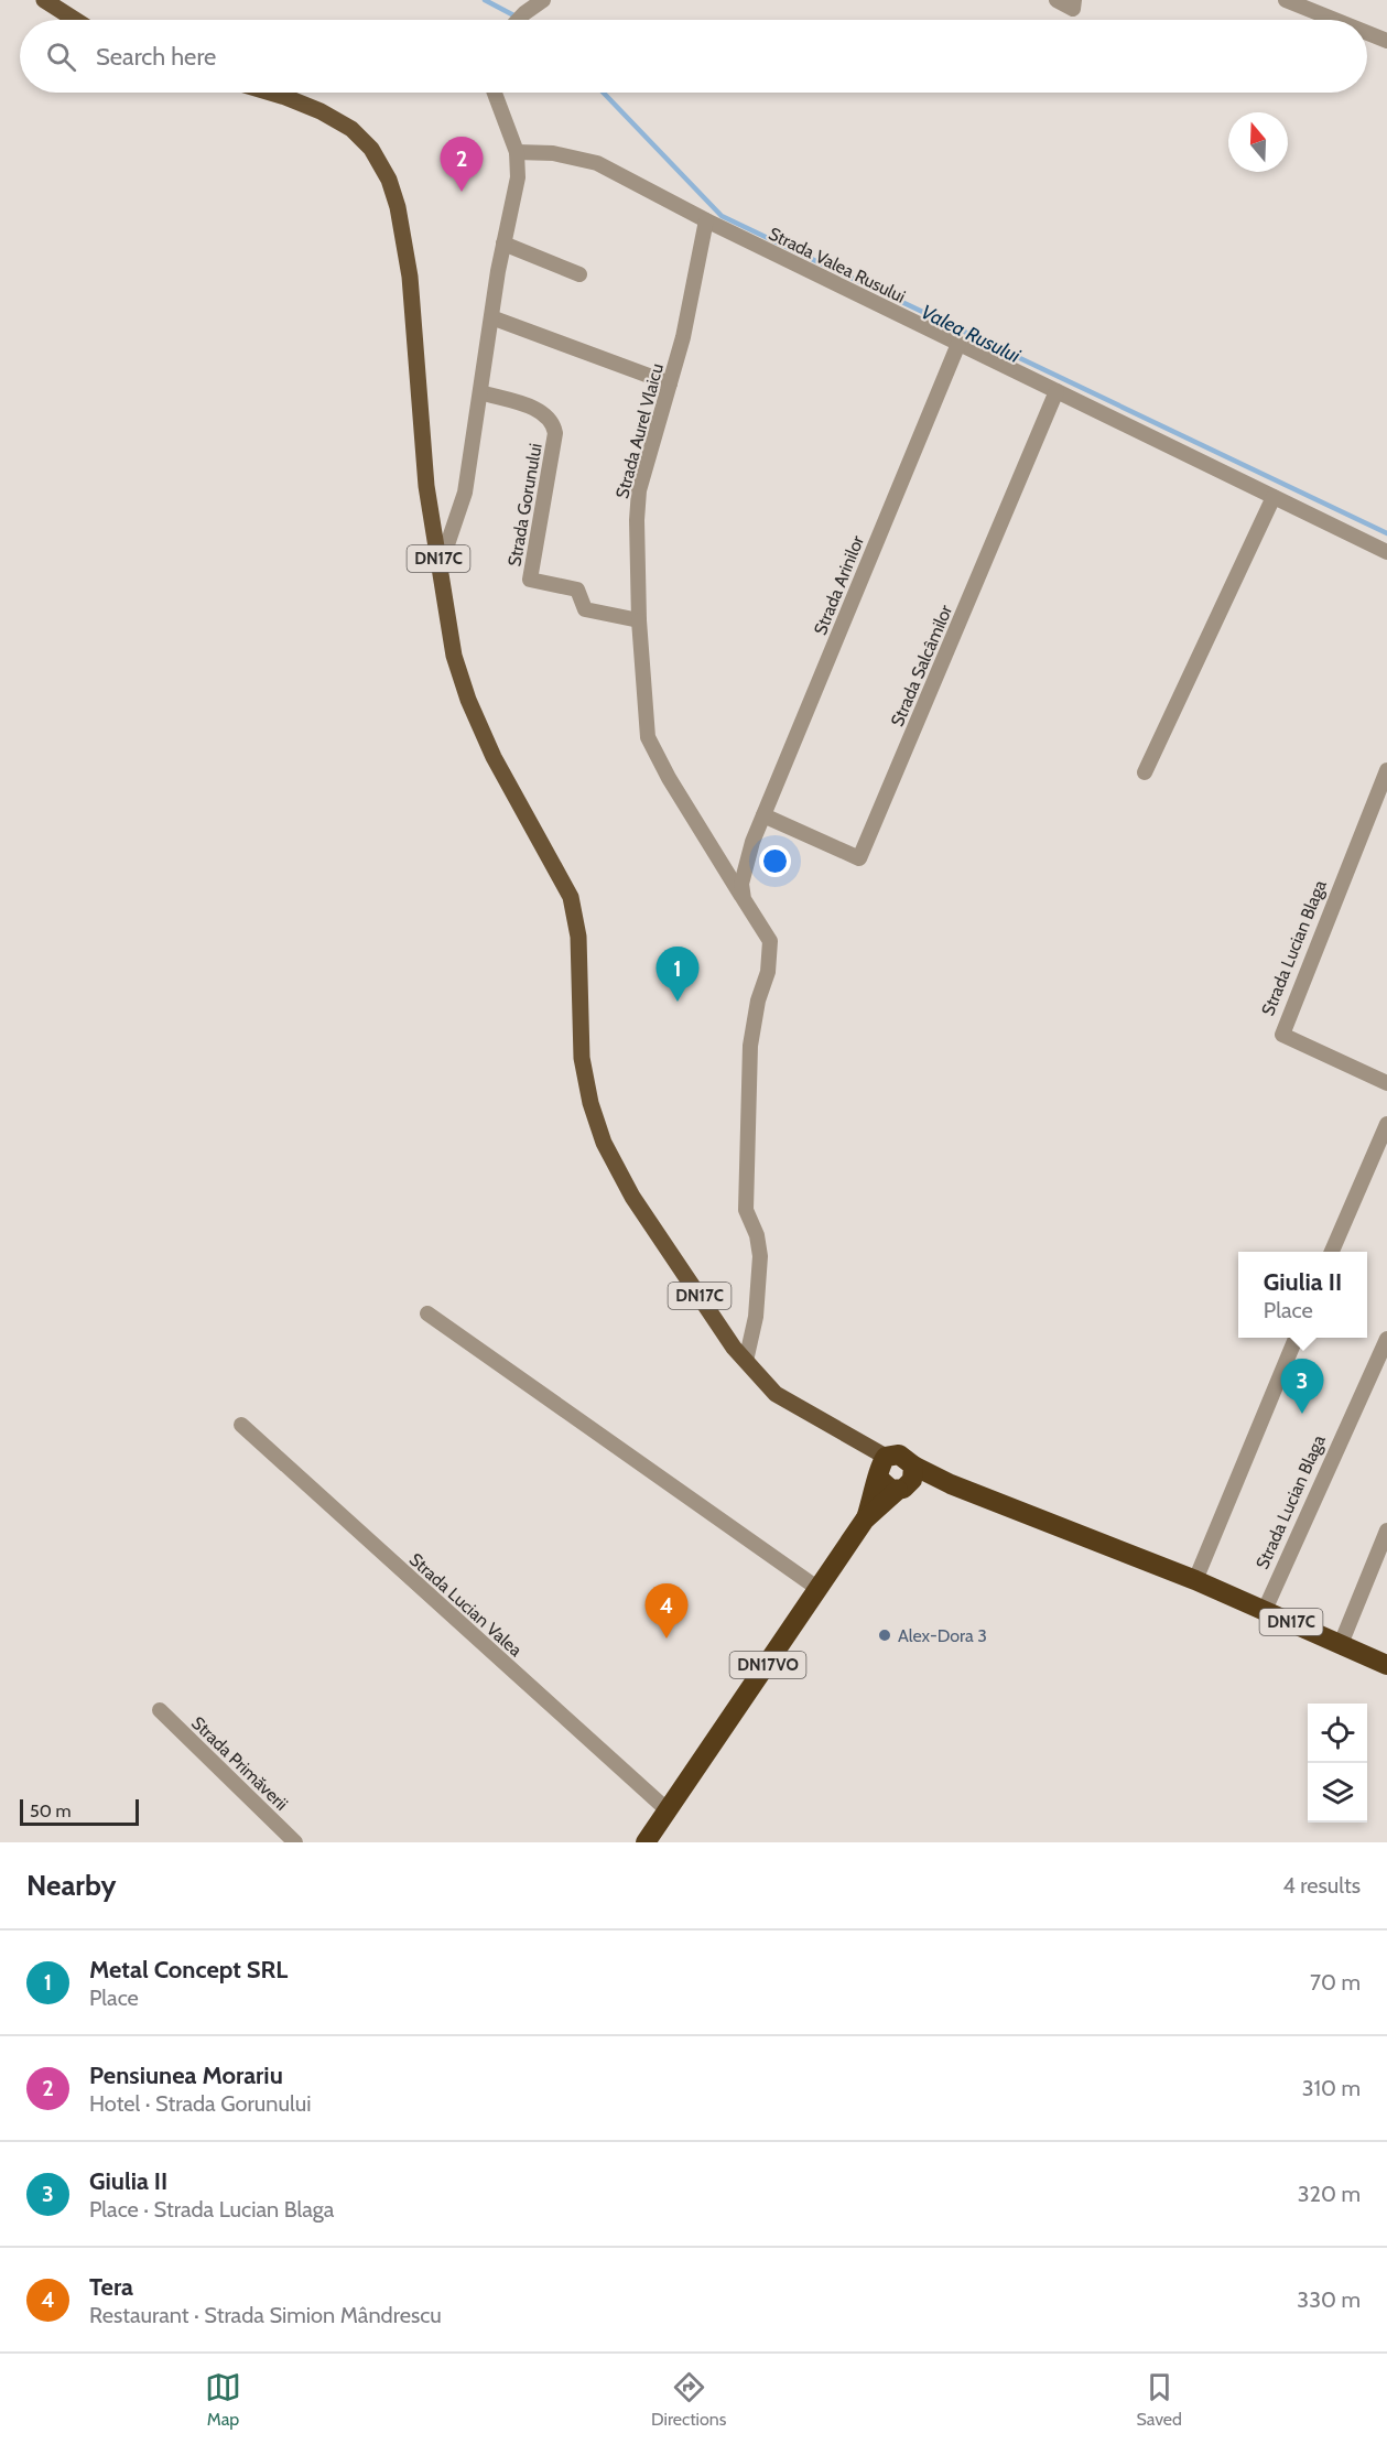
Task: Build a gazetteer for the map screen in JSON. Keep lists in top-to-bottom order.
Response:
{
  "streets": {
    "highway": ["DN17C", "DN17VO"],
    "street": [
      "Strada Valea Rusului",
      "Strada Aurel Vlaicu",
      "Strada Gorunului",
      "Strada Arinilor",
      "Strada Salcâmilor",
      "Strada Lucian Blaga",
      "Strada Lucian Valea",
      "Strada Primăverii"
    ]
  },
  "crossings": [
    ["Strada Valea Rusului", "Strada Aurel Vlaicu"],
    ["Strada Valea Rusului", "Strada Arinilor"],
    ["Strada Valea Rusului", "Strada Salcâmilor"],
    ["Strada Aurel Vlaicu", "Strada Gorunului"],
    ["Strada Aurel Vlaicu", "DN17C"],
    ["Strada Aurel Vlaicu", "Strada Arinilor"],
    ["DN17C", "Strada Lucian Blaga"],
    ["DN17C", "DN17VO"],
    ["Strada Arinilor", "Strada Salcâmilor"],
    ["Strada Lucian Valea", "DN17VO"]
  ],
  "water": ["Valea Rusului"],
  "places": ["Alex-Dora 3"],
  "scale_bar": "50 m",
  "north": "top",
  "page": {
    "search": "Search here",
    "pins": [
      "2",
      "1",
      "3",
      "4"
    ],
    "popup": ["Giulia II", "Place"],
    "scale": "50 m",
    "heading": ["Nearby", "4 results"],
    "list": [
      {
        "mark": "1",
        "name": "Metal Concept SRL",
        "note": "Place",
        "value": "70 m"
      },
      {
        "mark": "2",
        "name": "Pensiunea Morariu",
        "note": "Hotel · Strada Gorunului",
        "value": "310 m"
      },
      {
        "mark": "3",
        "name": "Giulia II",
        "note": "Place · Strada Lucian Blaga",
        "value": "320 m"
      },
      {
        "mark": "4",
        "name": "Tera",
        "note": "Restaurant · Strada Simion Mândrescu",
        "value": "330 m"
      }
    ],
    "nav": ["Map", "Directions", "Saved"]
  }
}
